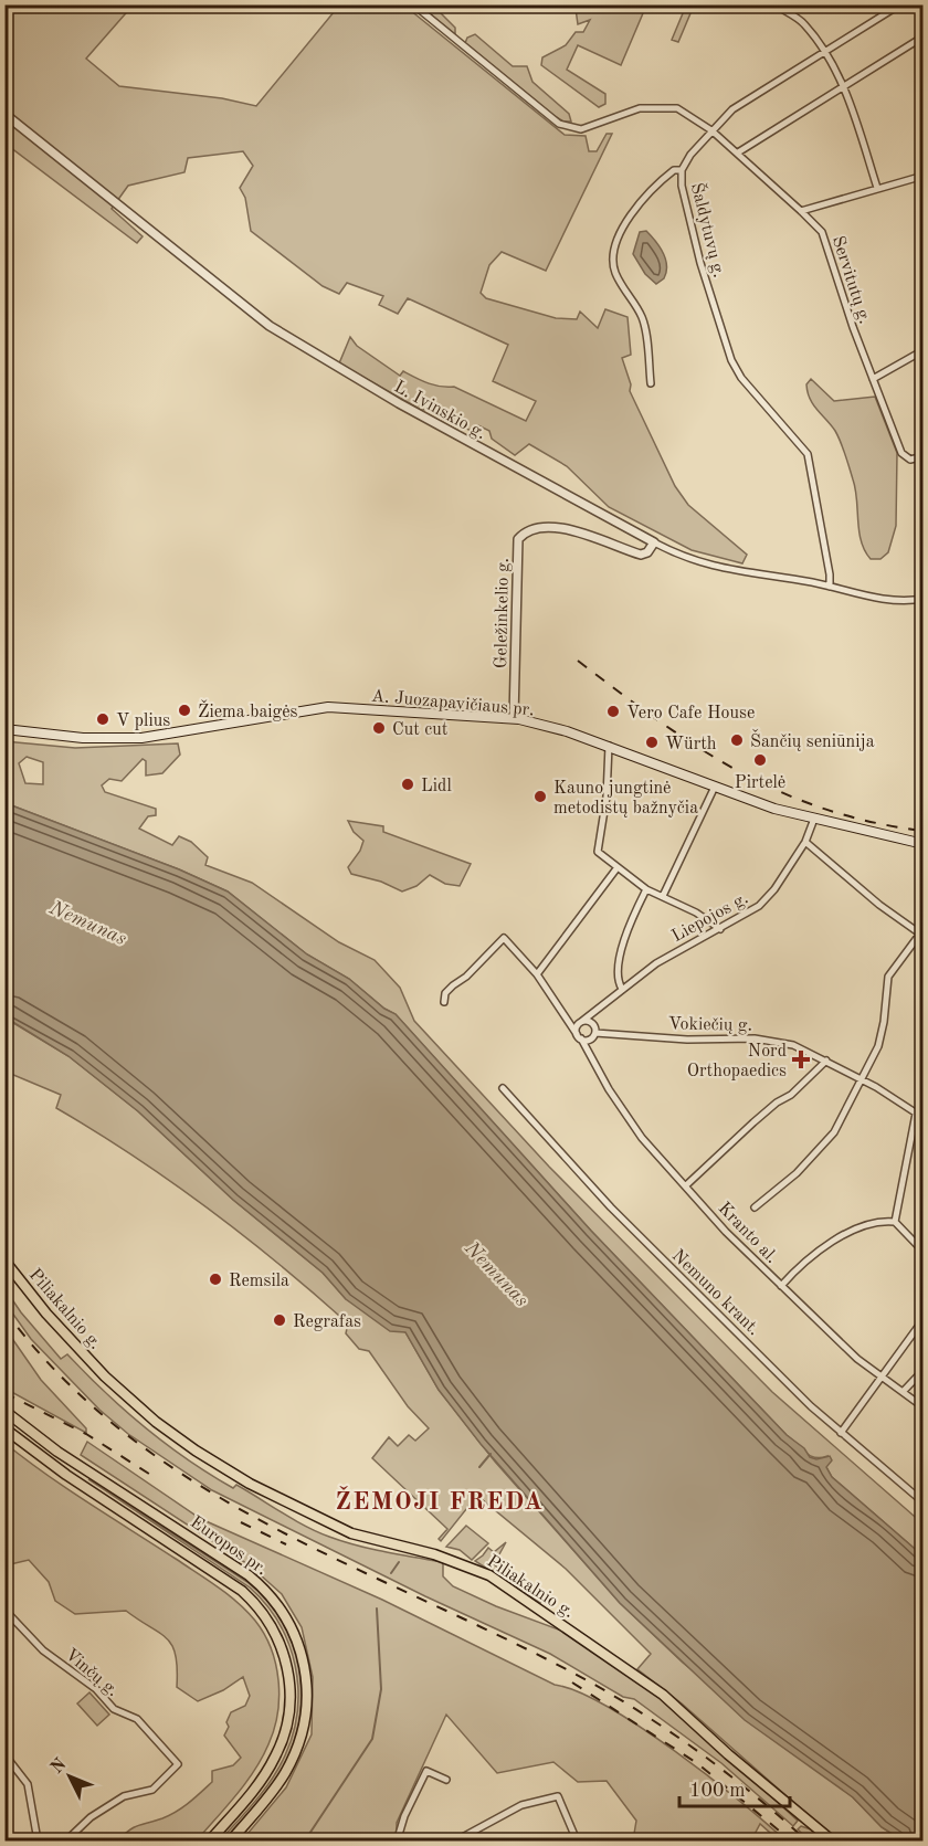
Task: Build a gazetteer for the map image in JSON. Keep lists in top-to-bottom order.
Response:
{
  "streets": {
    "main road": ["A. Juozapavičiaus pr.", "Piliakalnio g.", "Europos pr."],
    "street": [
      "Šaldytuvų g.",
      "Servitutų g.",
      "L. Ivinskio g.",
      "Geležinkelio g.",
      "Liepojos g.",
      "Vokiečių g.",
      "Kranto al.",
      "Nemuno krant.",
      "Vinčų g."
    ]
  },
  "crossings": [
    ["Šaldytuvų g.", "Servitutų g."],
    ["Šaldytuvų g.", "L. Ivinskio g."],
    ["L. Ivinskio g.", "Geležinkelio g."],
    ["Geležinkelio g.", "A. Juozapavičiaus pr."],
    ["A. Juozapavičiaus pr.", "Liepojos g."],
    ["Liepojos g.", "Kranto al."]
  ],
  "districts": ["ŽEMOJI FREDA"],
  "water": ["Nemunas"],
  "places": {
    "other": [
      "Žiema baigės",
      "Vero Cafe House",
      "V plius",
      "Cut cut",
      "Šančių seniūnija",
      "Würth",
      "Pirtelė",
      "Lidl",
      "Kauno jungtinė metodistų bažnyčia",
      "Remsila",
      "Regrafas"
    ],
    "health": ["Nord Orthopaedics"]
  },
  "scale_bar": "100 m",
  "north": "top left"
}
